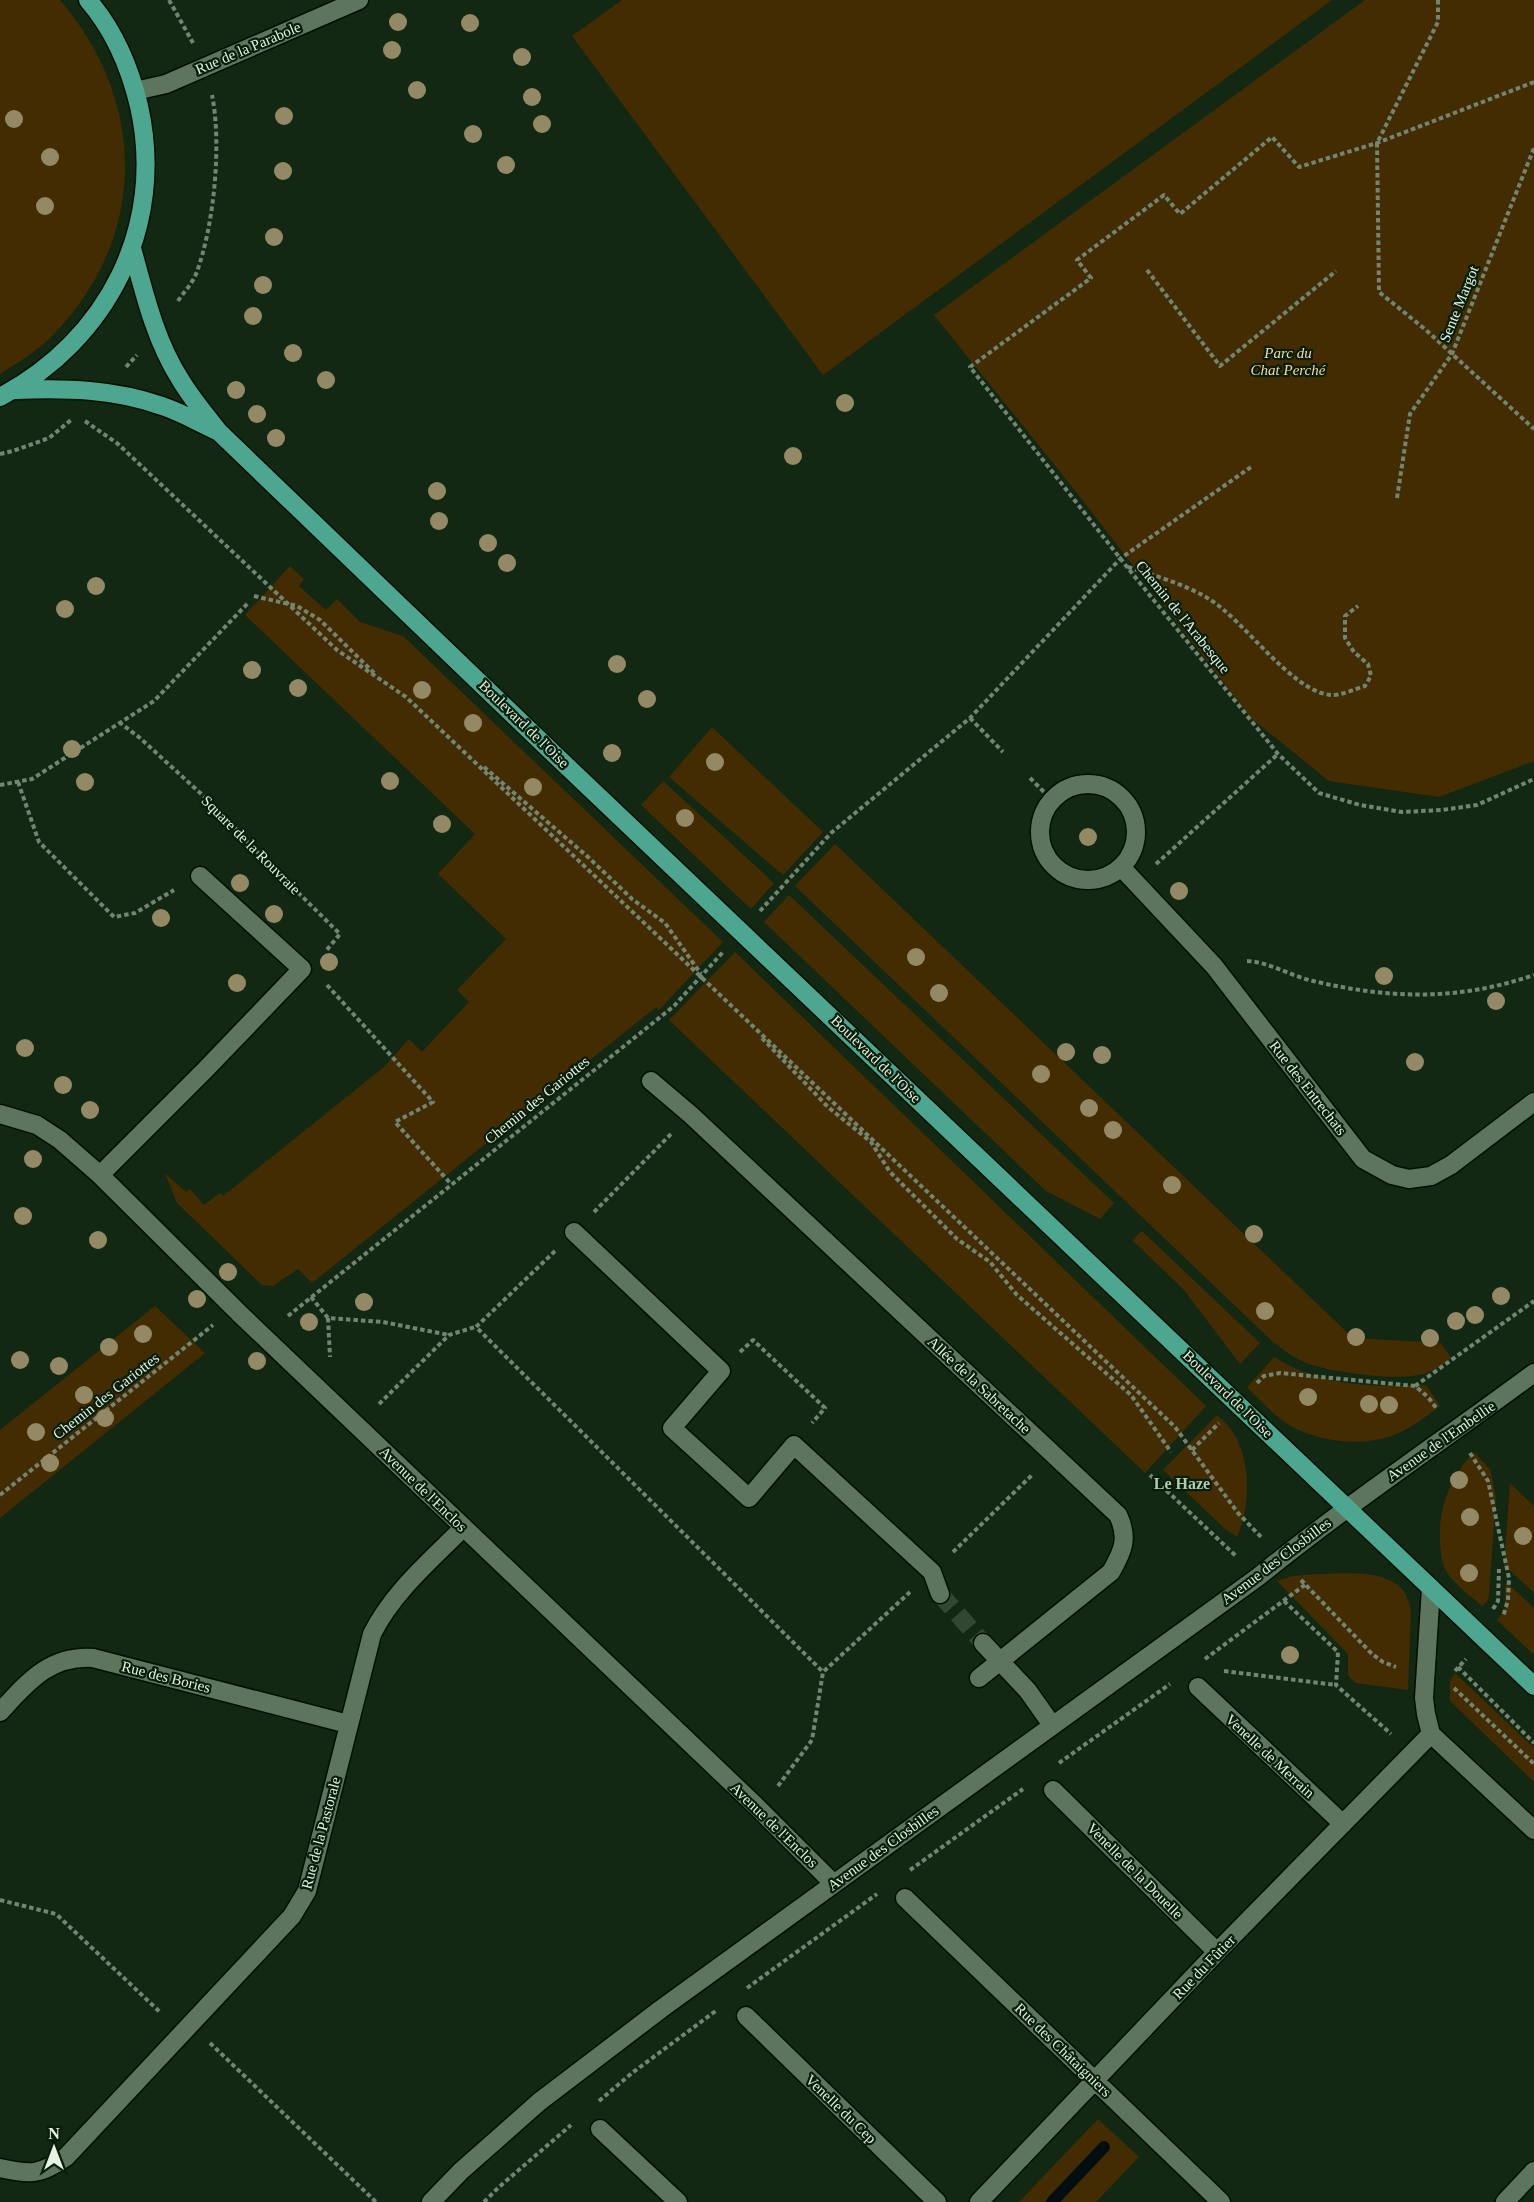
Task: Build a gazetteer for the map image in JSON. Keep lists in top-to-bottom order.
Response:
{
  "streets": {
    "main road": ["Boulevard de l'Oise"],
    "street": [
      "Rue de la Parabole",
      "Rue des Entrechats",
      "Allée de la Sabretache",
      "Avenue de l'Embellie",
      "Avenue de l'Enclos",
      "Avenue des Closbilles",
      "Rue des Bories",
      "Venelle de Merrain",
      "Rue de la Pastorale",
      "Venelle de la Douelle",
      "Rue du Fûtier",
      "Rue des Châtaigniers",
      "Venelle du Cep"
    ],
    "path": [
      "Sente Margot",
      "Chemin de l'Arabesque",
      "Square de la Rouvraie",
      "Chemin des Gariottes"
    ]
  },
  "crossings": [
    ["Chemin de l'Arabesque", "Chemin des Gariottes"],
    ["Boulevard de l'Oise", "Chemin des Gariottes"],
    ["Boulevard de l'Oise", "Avenue de l'Embellie"],
    ["Boulevard de l'Oise", "Avenue des Closbilles"],
    ["Avenue de l'Embellie", "Avenue des Closbilles"],
    ["Avenue de l'Enclos", "Avenue des Closbilles"],
    ["Avenue de l'Enclos", "Rue de la Pastorale"],
    ["Rue des Bories", "Rue de la Pastorale"],
    ["Venelle de Merrain", "Rue du Fûtier"],
    ["Venelle de la Douelle", "Rue du Fûtier"],
    ["Rue du Fûtier", "Rue des Châtaigniers"]
  ],
  "districts": ["Le Haze"],
  "parks": ["Parc du Chat Perché"],
  "north": "top"
}
